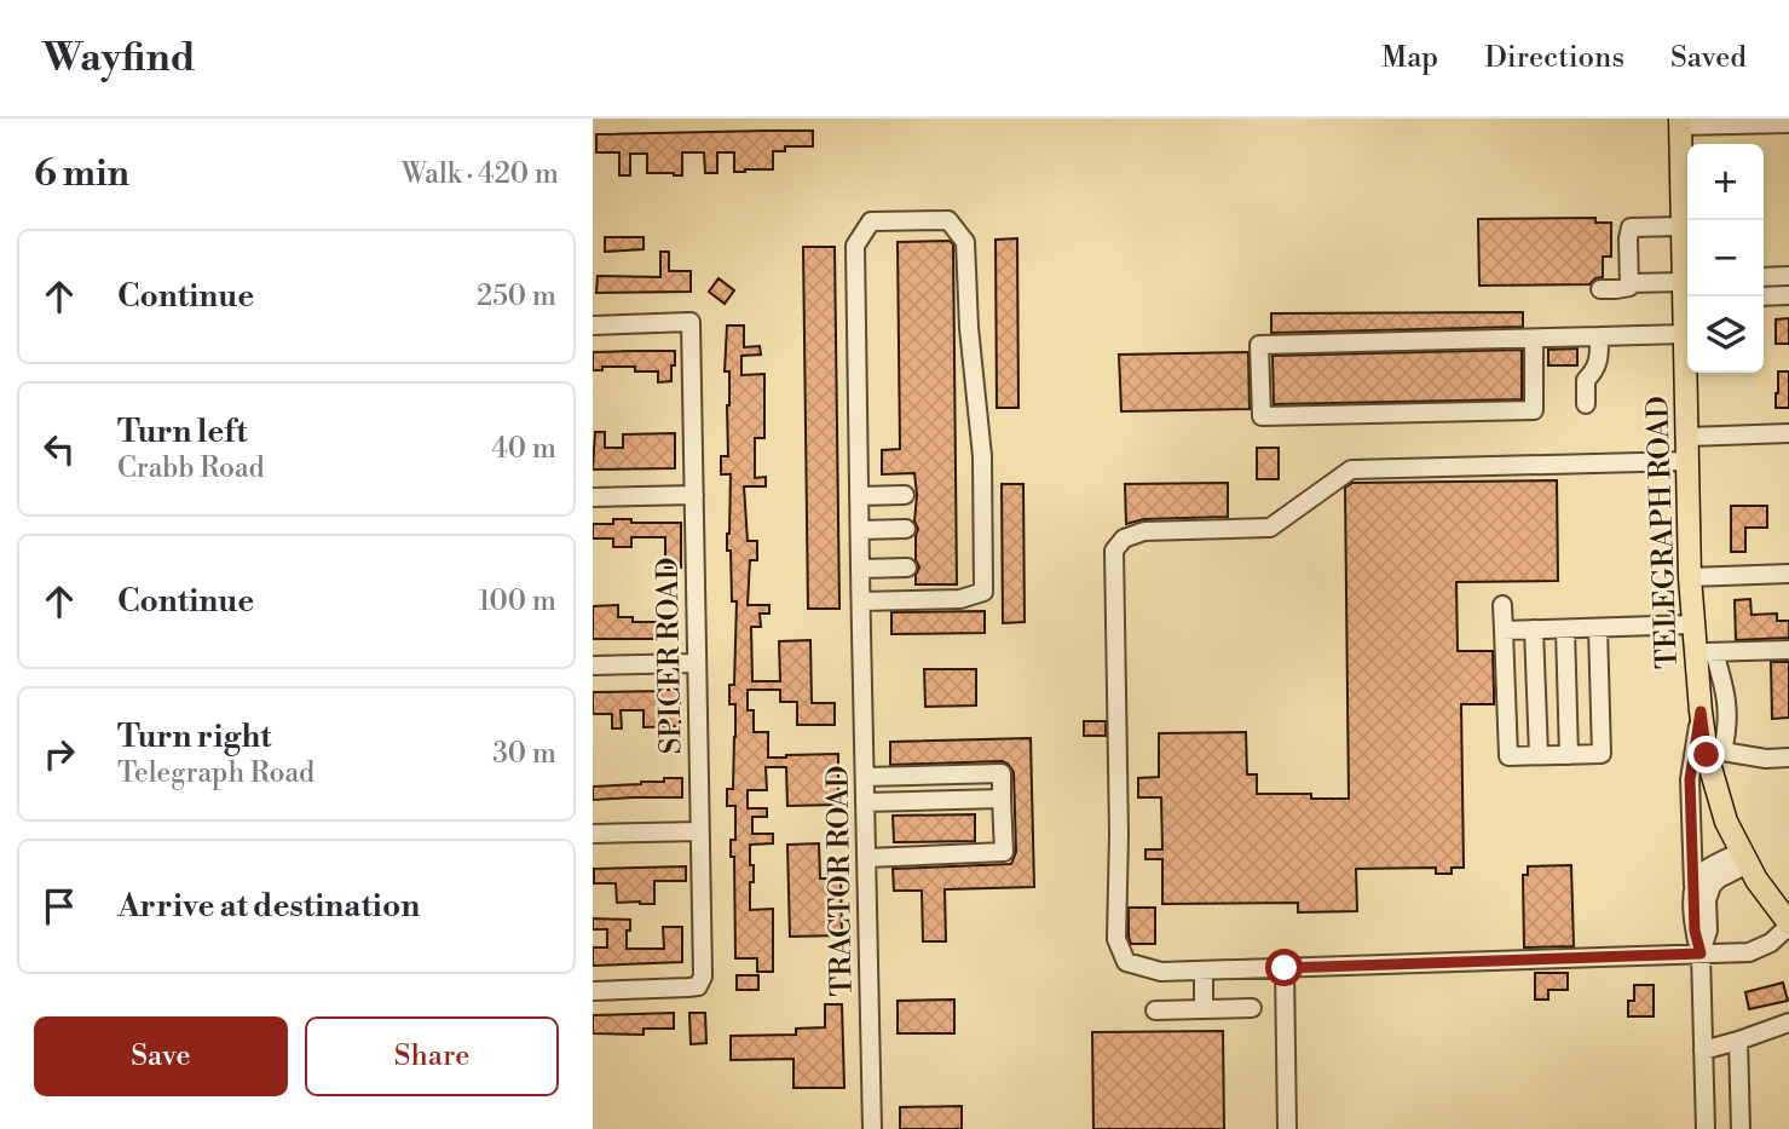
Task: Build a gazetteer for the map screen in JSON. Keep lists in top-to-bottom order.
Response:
{
  "streets": {
    "main road": ["TELEGRAPH ROAD"],
    "street": ["SPICER ROAD", "TRACTOR ROAD"]
  },
  "page": {
    "header": "Wayfind",
    "nav": ["Map", "Directions", "Saved"],
    "heading": ["6 min", "Walk · 420 m"],
    "map_buttons": ["+", "−"],
    "list": [
      ["Continue", "250 m"],
      ["Turn left", "Crabb Road", "40 m"],
      ["Continue", "100 m"],
      ["Turn right", "Telegraph Road", "30 m"],
      "Arrive at destination"
    ],
    "buttons": ["Save", "Share"]
  }
}
